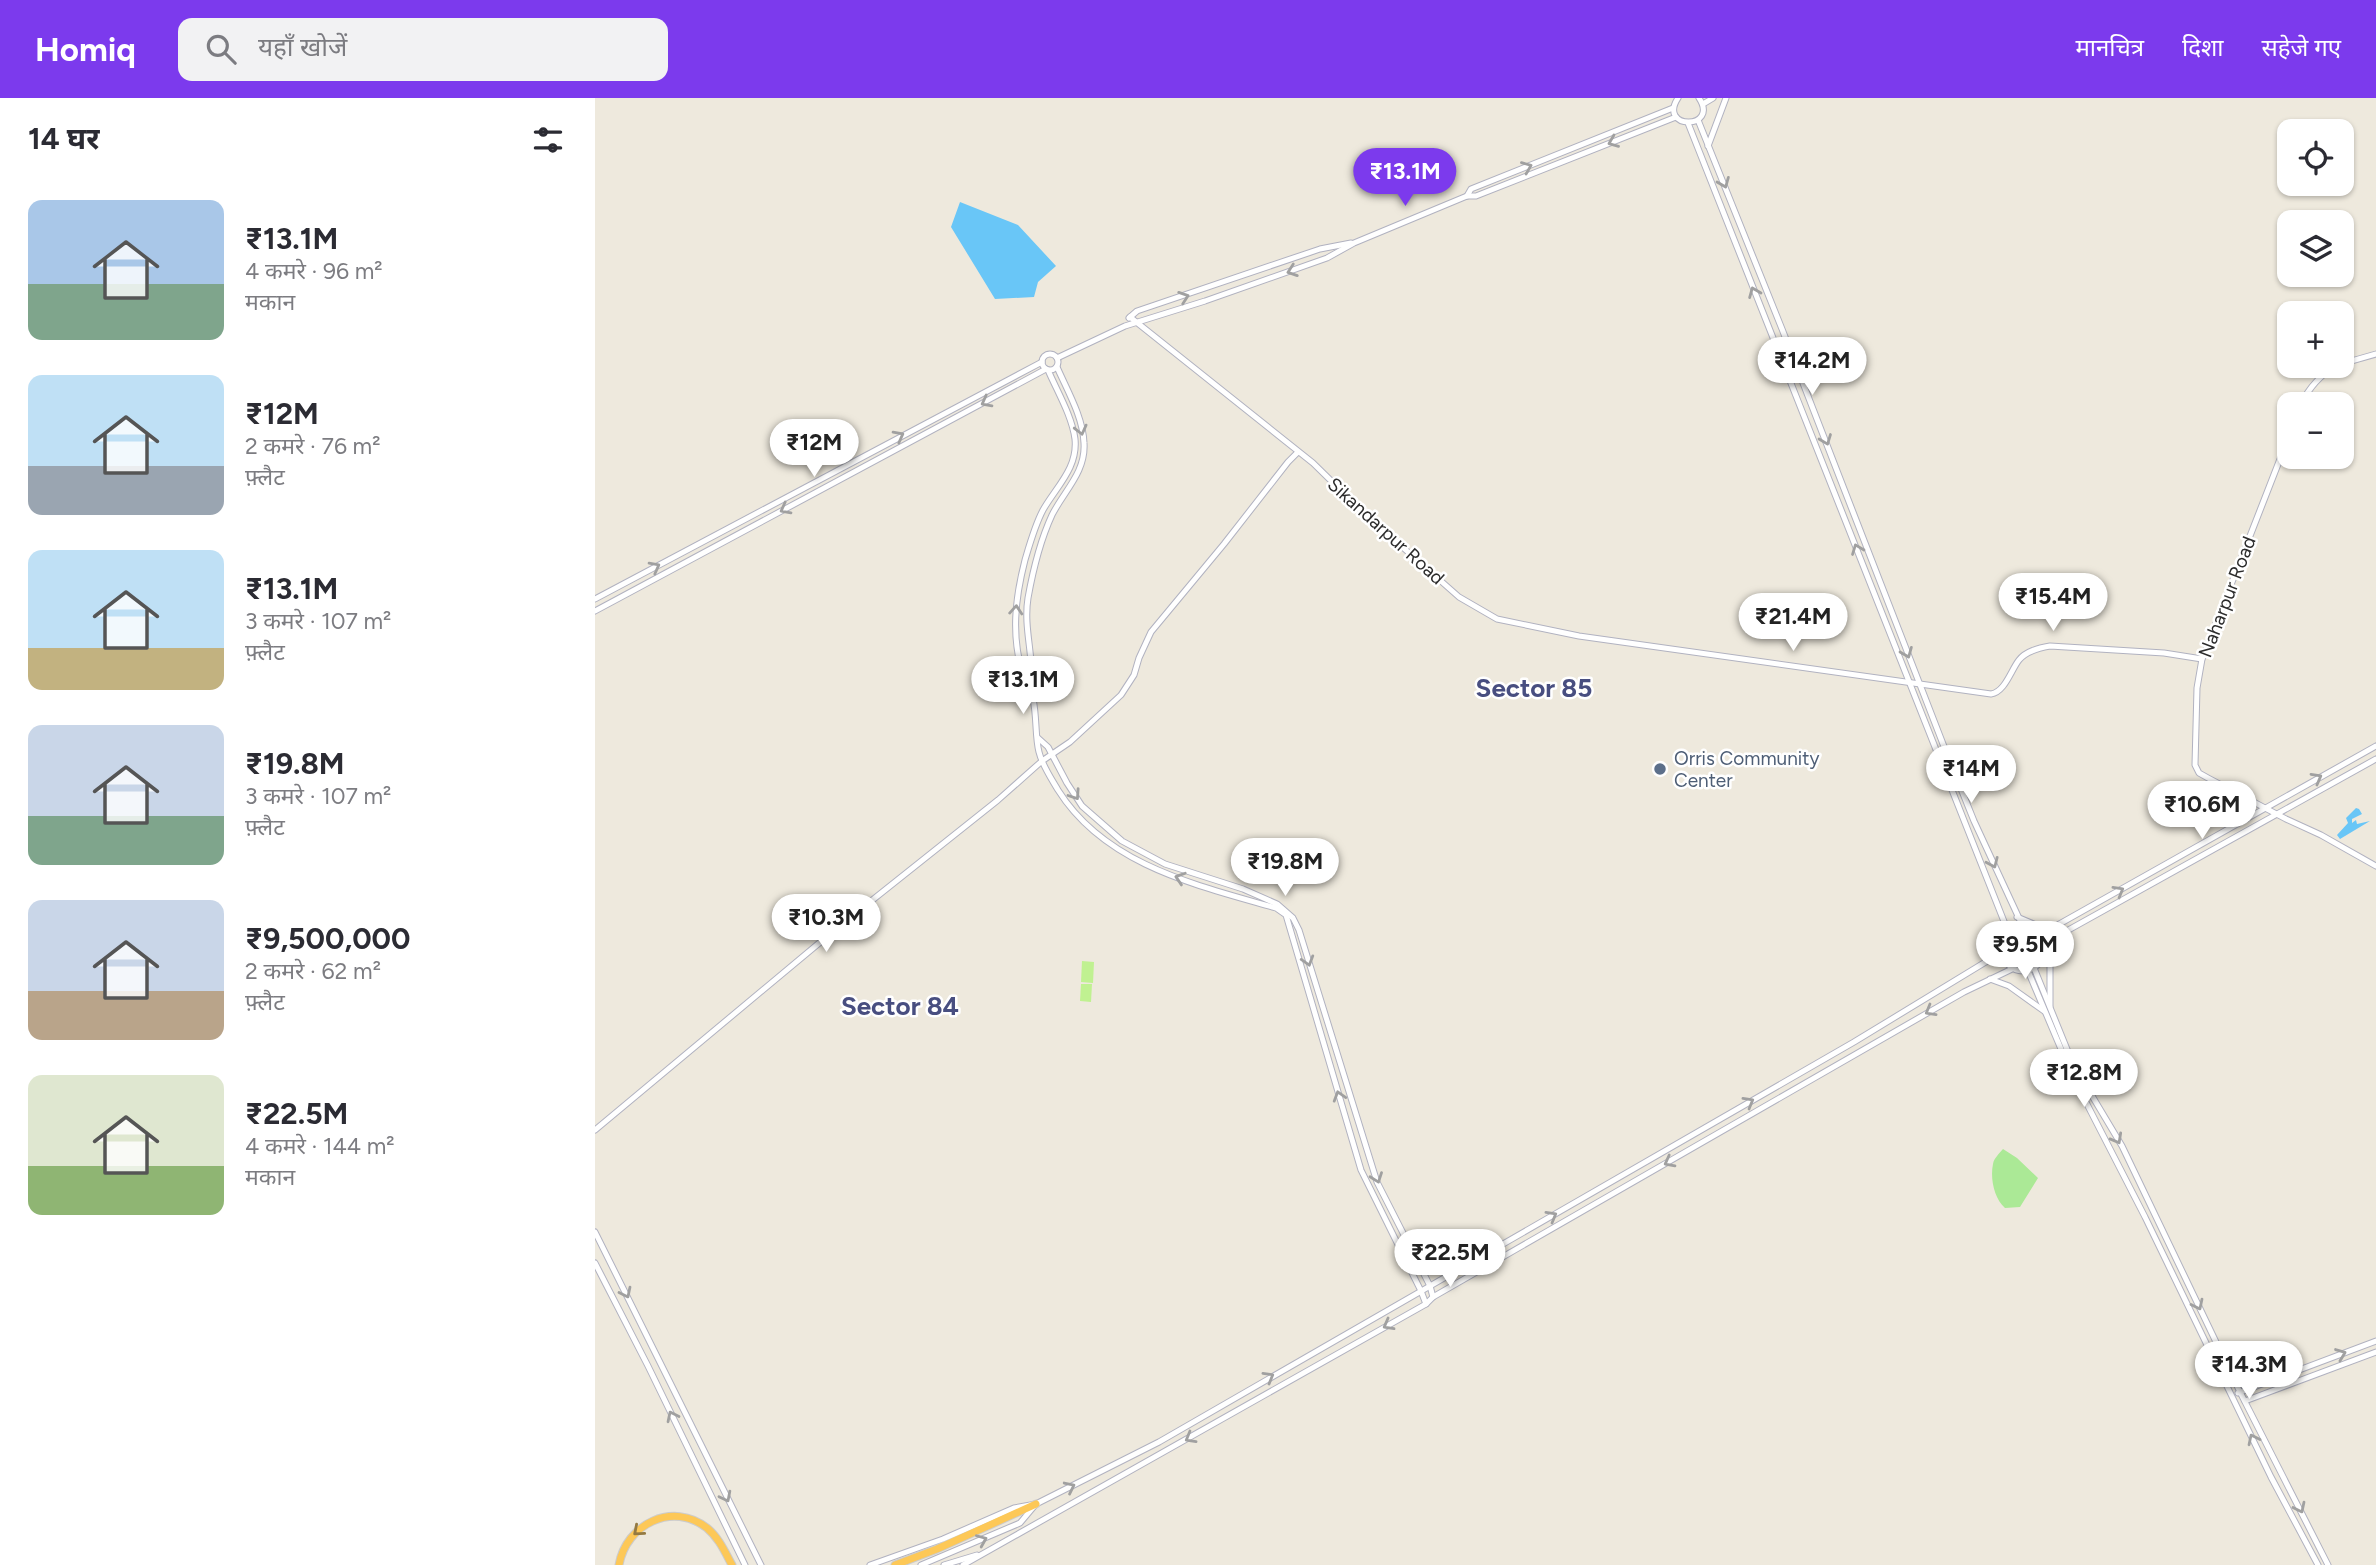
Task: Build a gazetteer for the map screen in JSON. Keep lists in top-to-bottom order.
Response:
{
  "streets": {
    "street": ["Sikandarpur Road", "Naharpur Road"]
  },
  "crossings": [
    ["Sikandarpur Road", "Naharpur Road"]
  ],
  "districts": ["Sector 85", "Sector 84"],
  "places": ["Orris Community Center"],
  "page": {
    "header": "Homiq",
    "search": "यहाँ खोजें",
    "nav": ["मानचित्र", "दिशा", "सहेजे गए"],
    "heading": "14 घर",
    "map_buttons": ["+", "−"],
    "price": [
      "₹13.1M",
      "₹14.2M",
      "₹12M",
      "₹15.4M",
      "₹21.4M",
      "₹13.1M",
      "₹14M",
      "₹10.6M",
      "₹19.8M",
      "₹10.3M",
      "₹9.5M",
      "₹12.8M",
      "₹22.5M",
      "₹14.3M"
    ],
    "list": [
      {
        "name": "₹13.1M",
        "note": "4 कमरे · 96 m² · मकान"
      },
      {
        "name": "₹12M",
        "note": "2 कमरे · 76 m² · फ़्लैट"
      },
      {
        "name": "₹13.1M",
        "note": "3 कमरे · 107 m² · फ़्लैट"
      },
      {
        "name": "₹19.8M",
        "note": "3 कमरे · 107 m² · फ़्लैट"
      },
      {
        "name": "₹9,500,000",
        "note": "2 कमरे · 62 m² · फ़्लैट"
      },
      {
        "name": "₹22.5M",
        "note": "4 कमरे · 144 m² · मकान"
      }
    ]
  }
}
